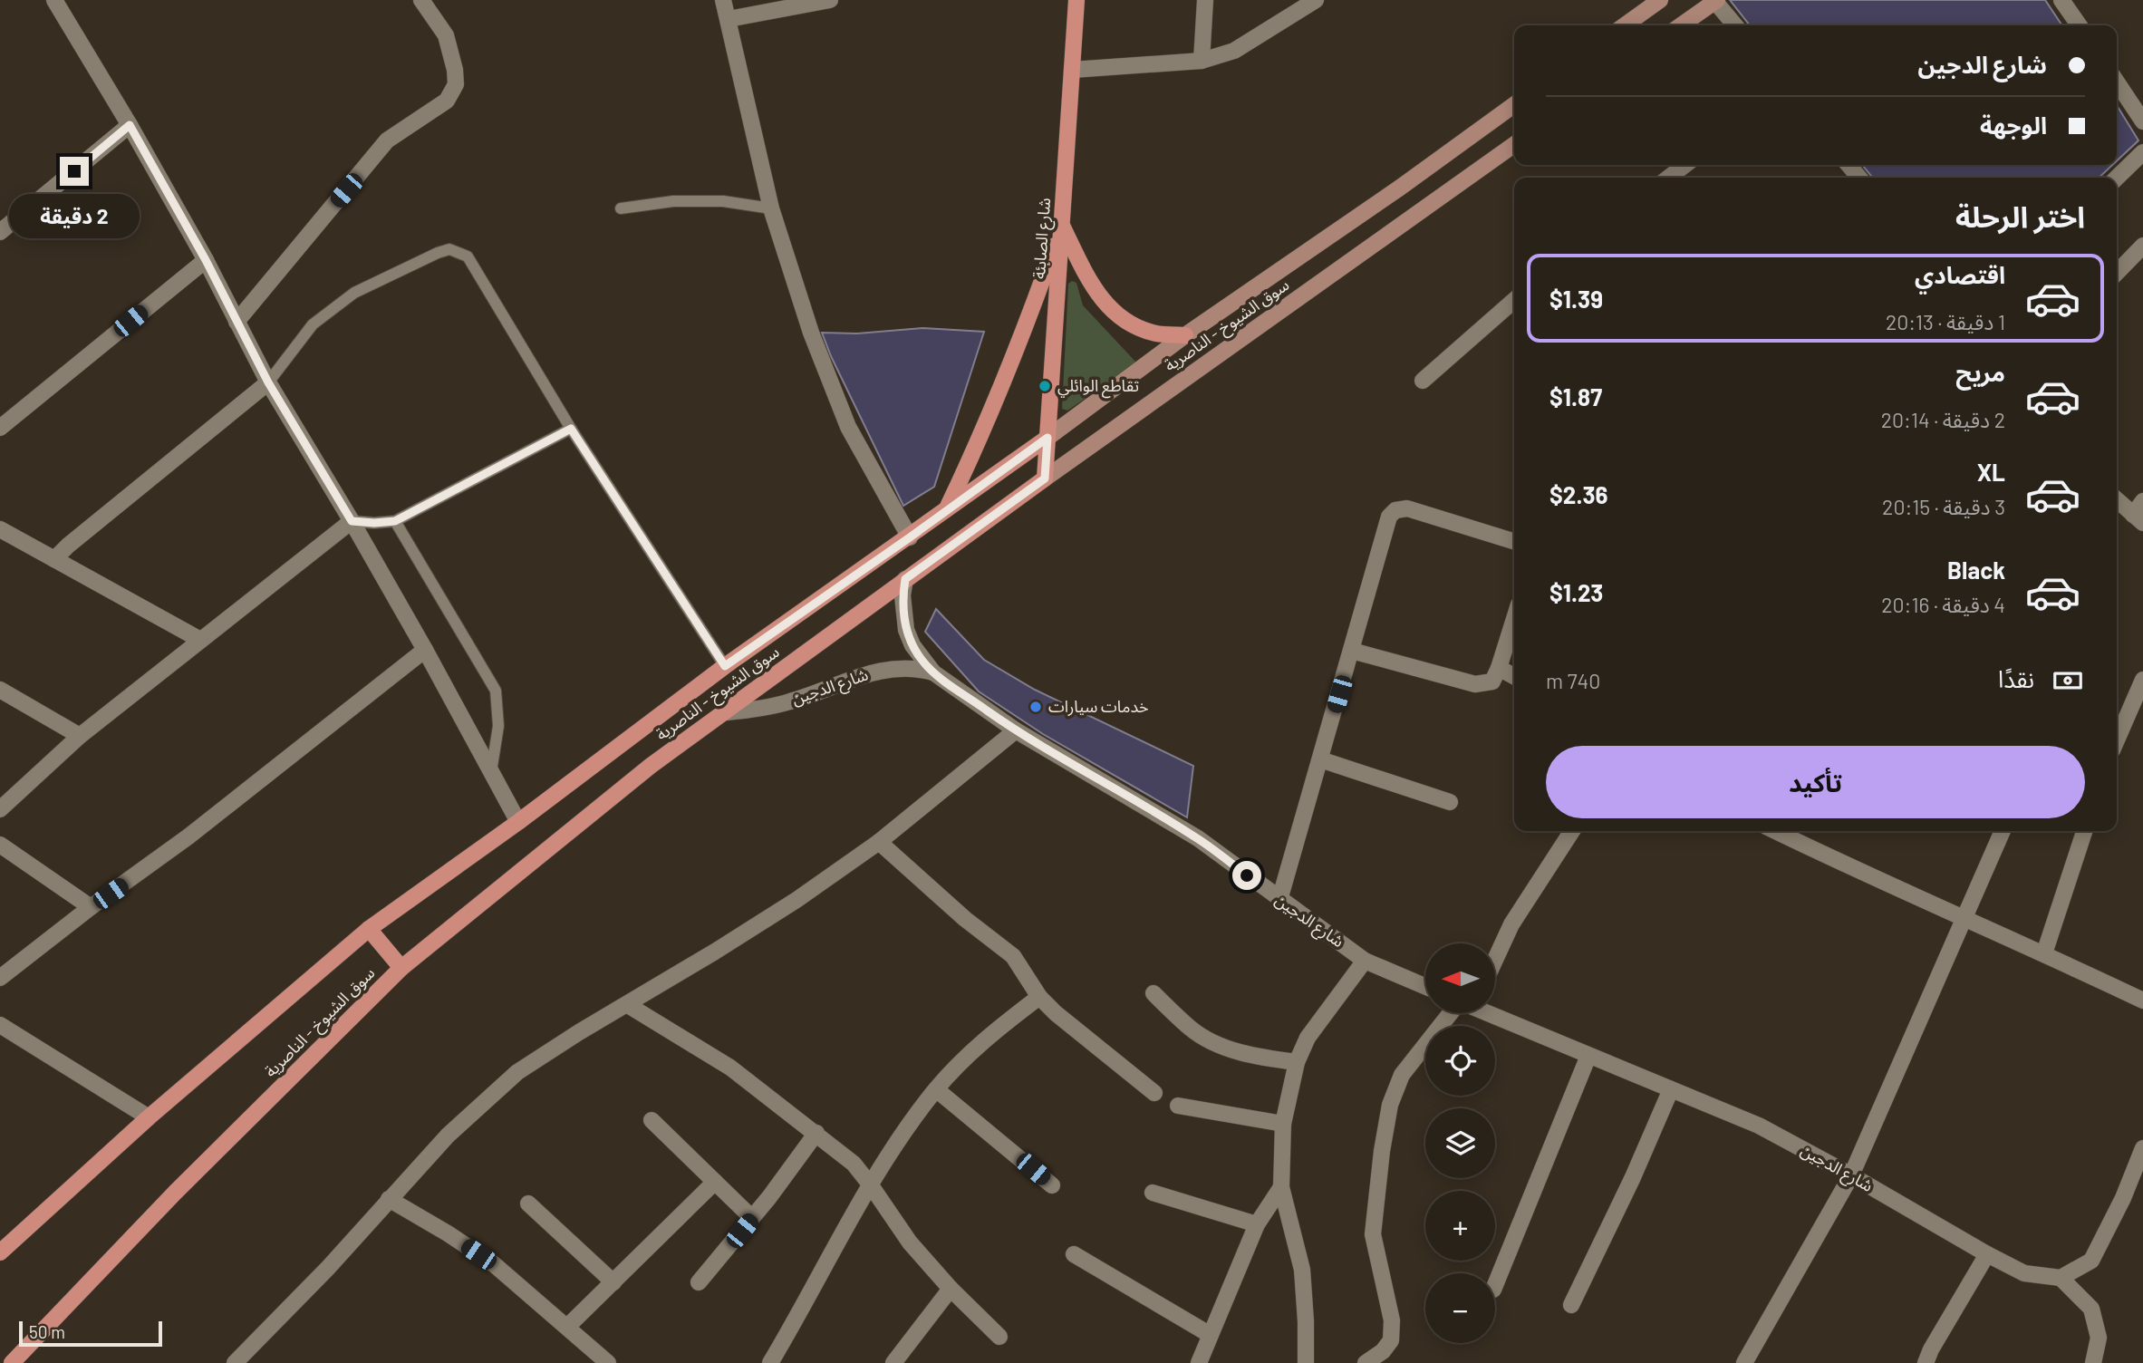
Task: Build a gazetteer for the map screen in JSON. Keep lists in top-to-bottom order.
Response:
{
  "streets": {
    "main road": ["شارع الصابئة", "سوق الشيوخ - الناصرية"],
    "street": ["شارع الدجين"]
  },
  "crossings": [
    ["شارع الصابئة", "سوق الشيوخ - الناصرية"],
    ["سوق الشيوخ - الناصرية", "شارع الدجين"]
  ],
  "places": ["تقاطع الوائلي", "خدمات سيارات"],
  "scale_bar": "50 m",
  "north": "left",
  "page": {
    "banner": ["شارع الدجين", "الوجهة"],
    "heading": "اختر الرحلة",
    "bubble": "2 دقيقة",
    "list": [
      {
        "name": "اقتصادي",
        "note": "1 دقيقة · 20:13",
        "value": "$1.39"
      },
      {
        "name": "مريح",
        "note": "2 دقيقة · 20:14",
        "value": "$1.87"
      },
      {
        "name": "XL",
        "note": "3 دقيقة · 20:15",
        "value": "$2.36"
      },
      {
        "name": "Black",
        "note": "4 دقيقة · 20:16",
        "value": "$1.23"
      }
    ],
    "pay": ["نقدًا", "740 m"],
    "buttons": "تأكيد",
    "map_buttons": ["+", "−"],
    "scale": "50 m"
  }
}
